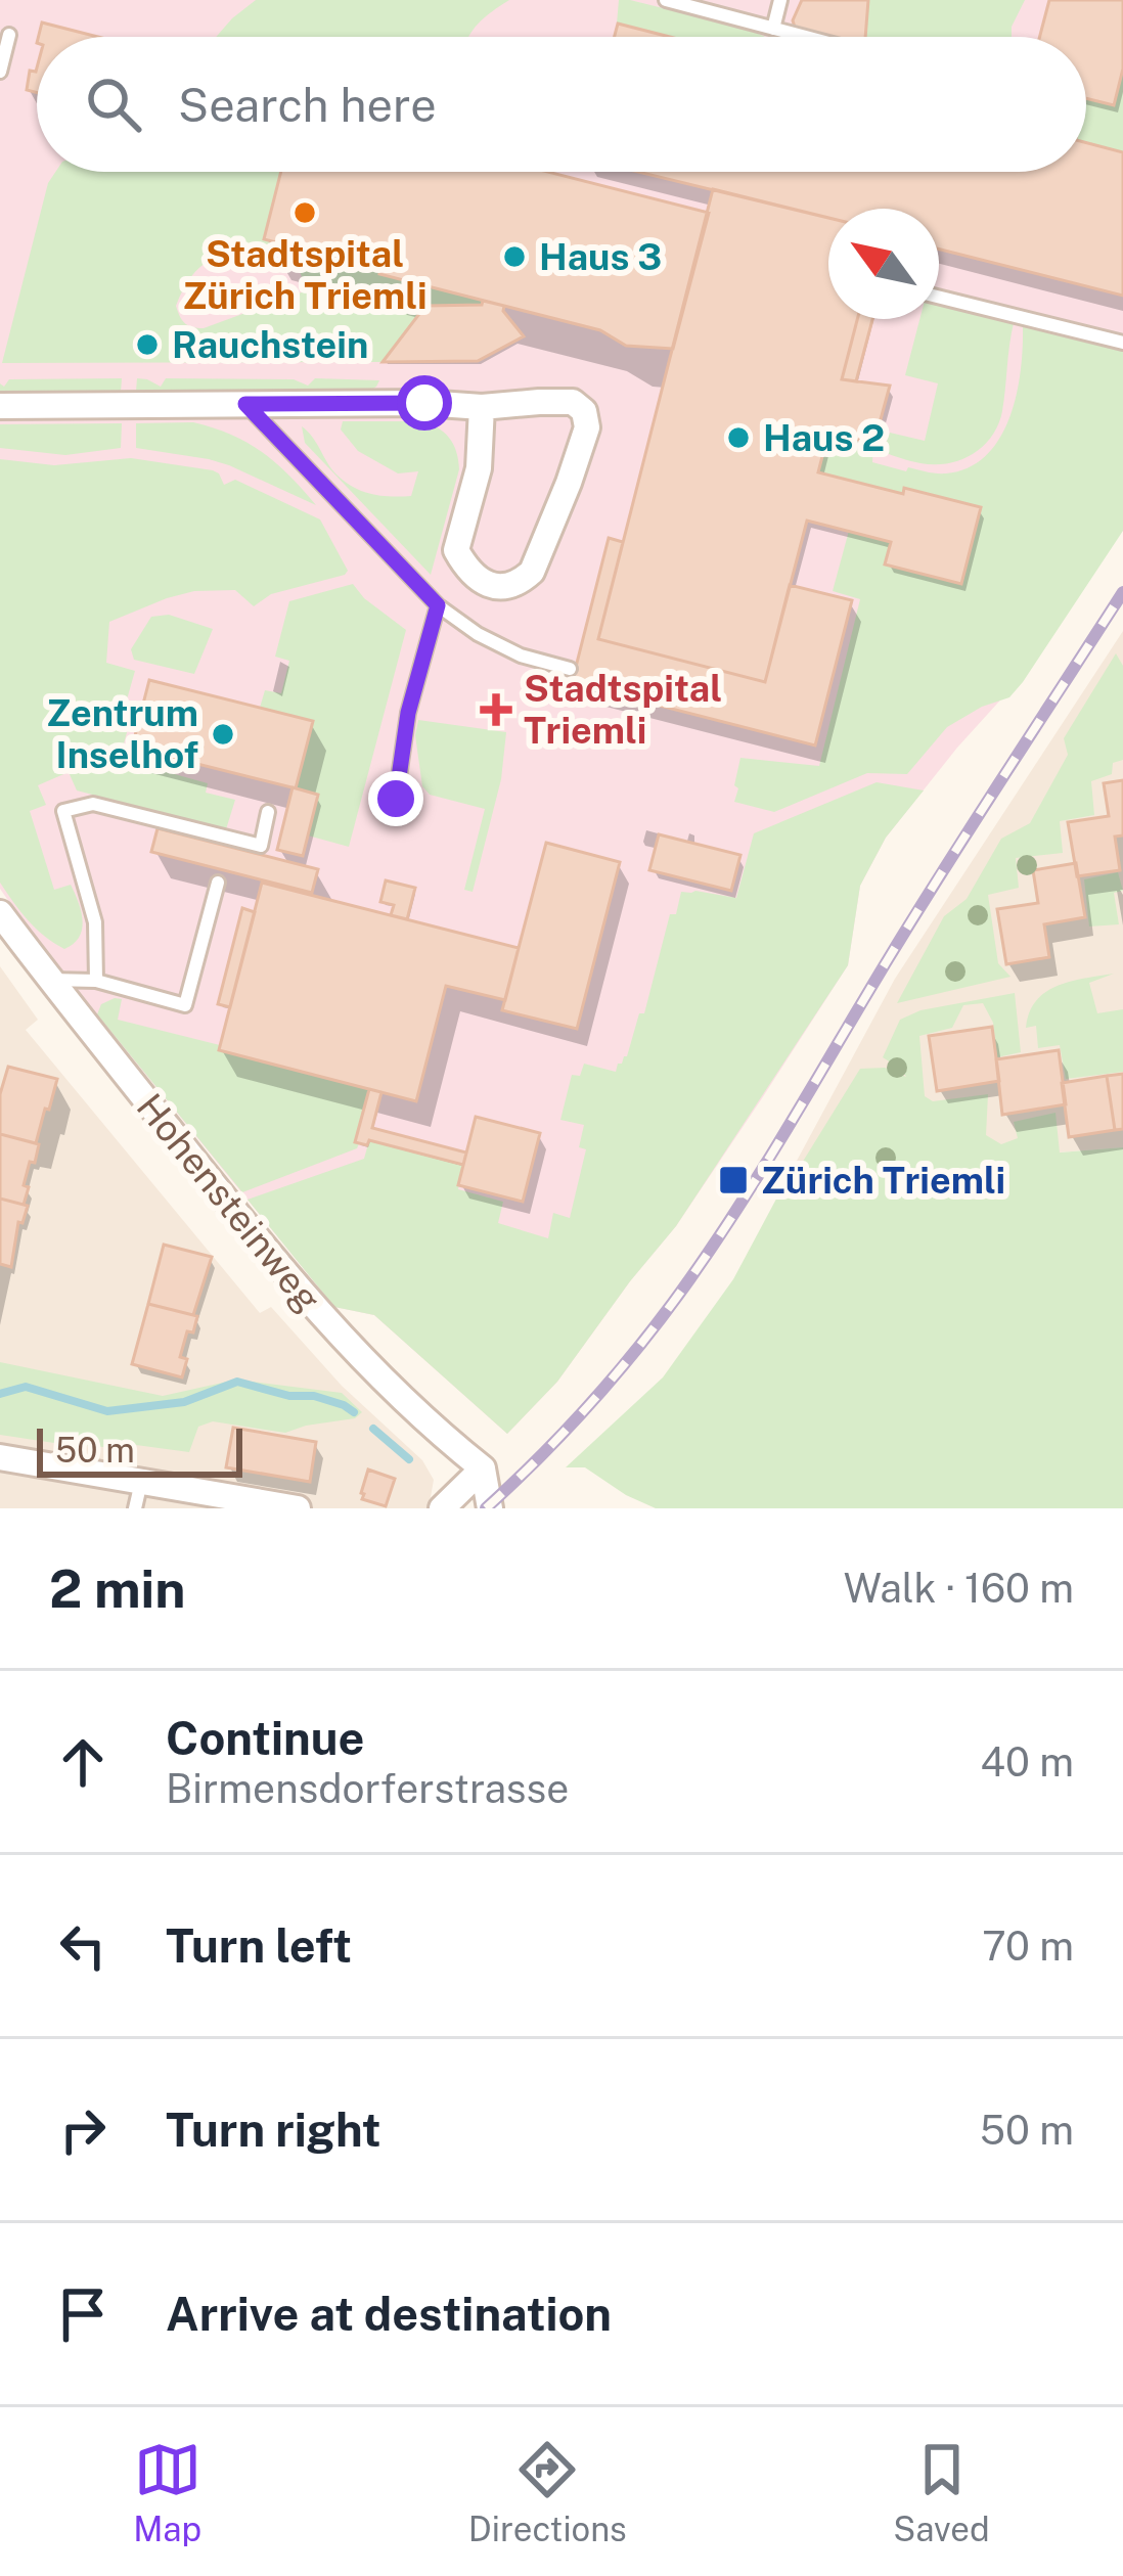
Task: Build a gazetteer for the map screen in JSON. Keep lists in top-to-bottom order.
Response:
{
  "streets": {
    "street": ["Hohensteinweg"]
  },
  "places": {
    "other": [
      "Stadtspital Zürich Triemli",
      "Haus 3",
      "Rauchstein",
      "Haus 2",
      "Zentrum Inselhof"
    ],
    "health": ["Stadtspital Triemli"],
    "transit": ["Zürich Triemli"]
  },
  "scale_bar": "50 m",
  "north": "top left",
  "page": {
    "search": "Search here",
    "scale": "50 m",
    "heading": ["2 min", "Walk · 160 m"],
    "list": [
      ["Continue", "Birmensdorferstrasse", "40 m"],
      ["Turn left", "70 m"],
      ["Turn right", "50 m"],
      "Arrive at destination"
    ],
    "nav": ["Map", "Directions", "Saved"]
  }
}
